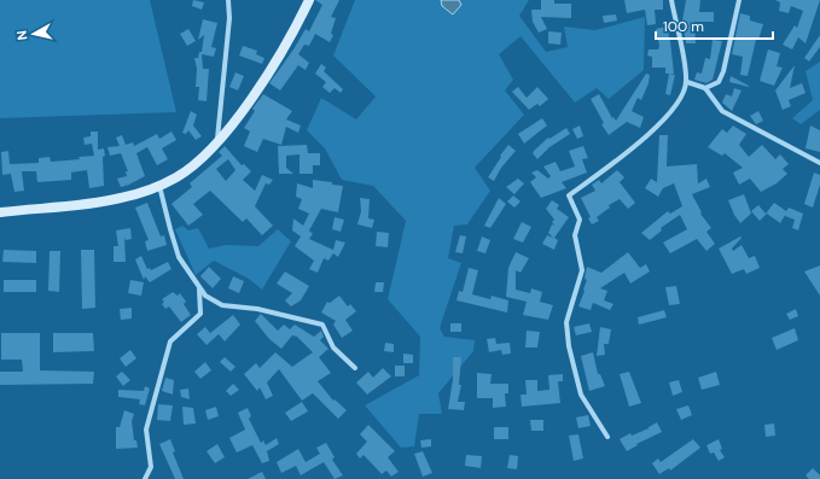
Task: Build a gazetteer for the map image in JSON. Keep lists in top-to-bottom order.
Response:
{
  "scale_bar": "100 m",
  "north": "left"
}
